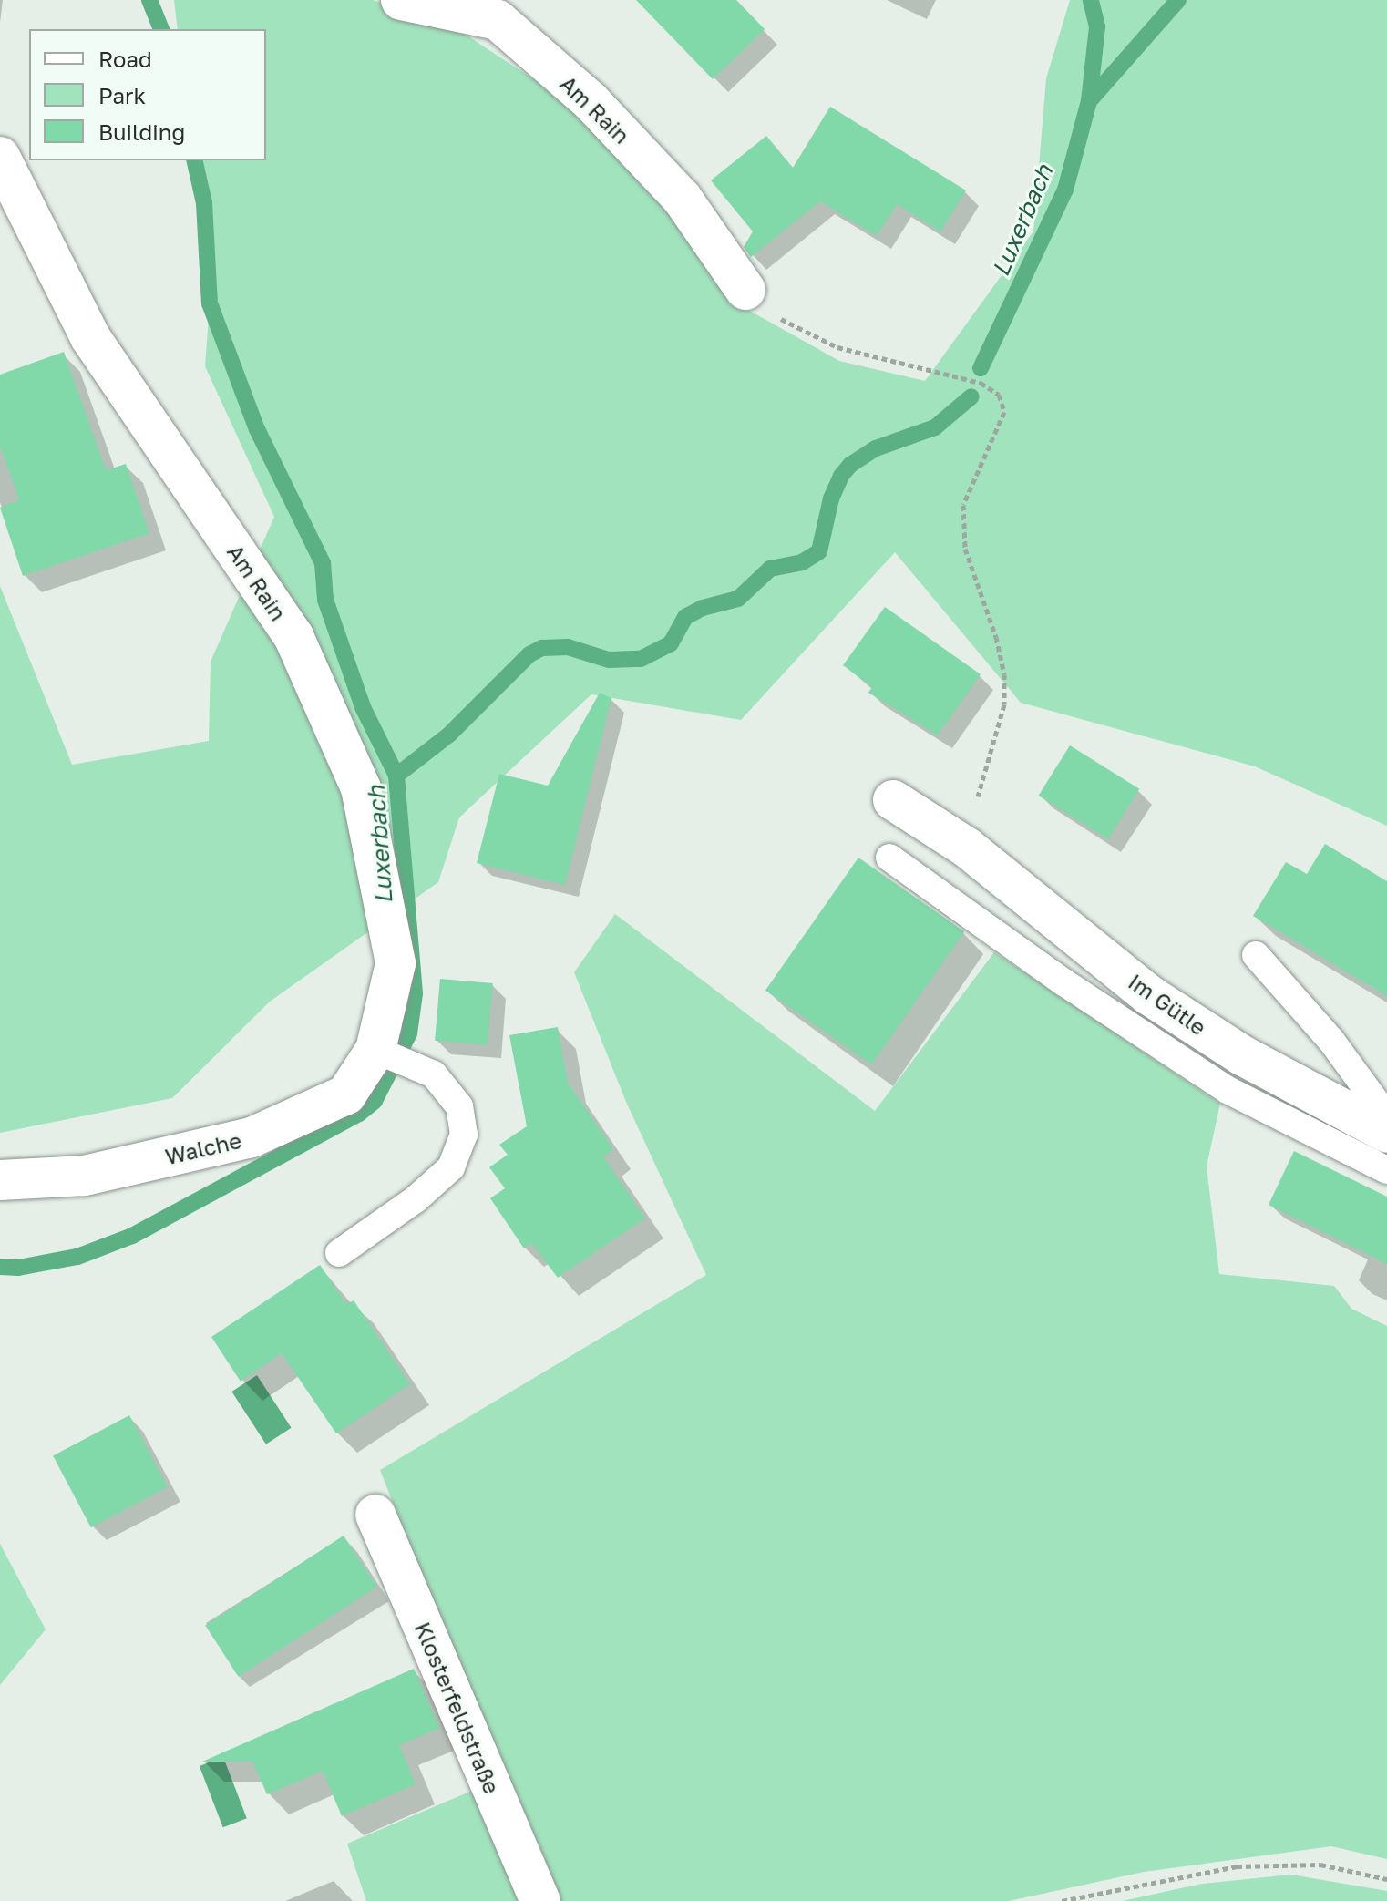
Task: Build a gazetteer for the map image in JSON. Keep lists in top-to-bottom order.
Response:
{
  "streets": {
    "street": [
      "Am Rain",
      "Im Gütle",
      "Walche",
      "Klosterfeldstraße"
    ]
  },
  "crossings": [
    ["Am Rain", "Walche"]
  ],
  "water": ["Luxerbach"],
  "legend": ["Road", "Park", "Building"]
}
